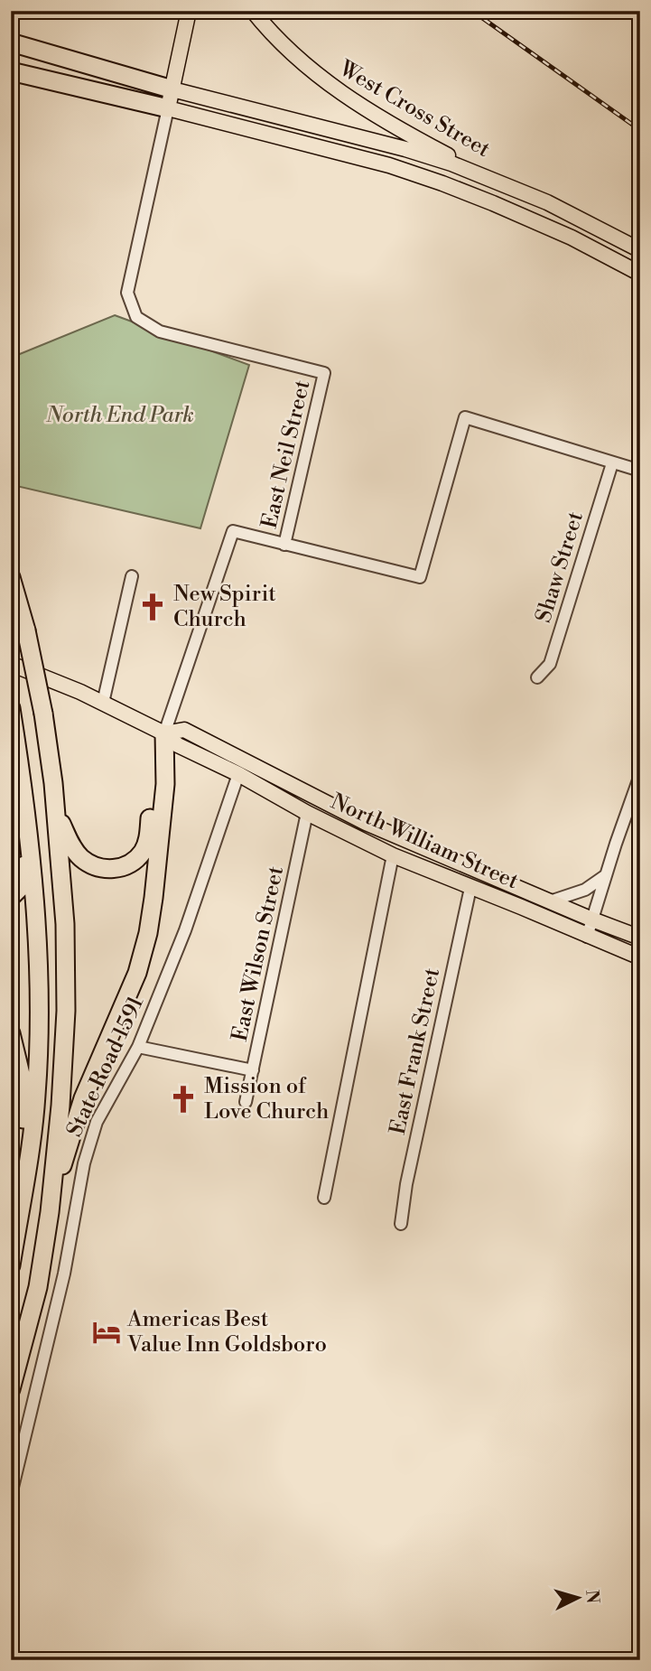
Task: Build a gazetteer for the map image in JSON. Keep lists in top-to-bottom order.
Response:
{
  "streets": {
    "main road": ["West Cross Street", "North William Street"],
    "street": [
      "East Neil Street",
      "Shaw Street",
      "East Wilson Street",
      "East Frank Street",
      "State Road 1591"
    ]
  },
  "crossings": [
    ["North William Street", "East Wilson Street"],
    ["North William Street", "East Frank Street"],
    ["North William Street", "State Road 1591"]
  ],
  "parks": ["North End Park"],
  "places": {
    "church": ["New Spirit Church", "Mission of Love Church"],
    "hotel": ["Americas Best Value Inn Goldsboro"]
  },
  "north": "right"
}
